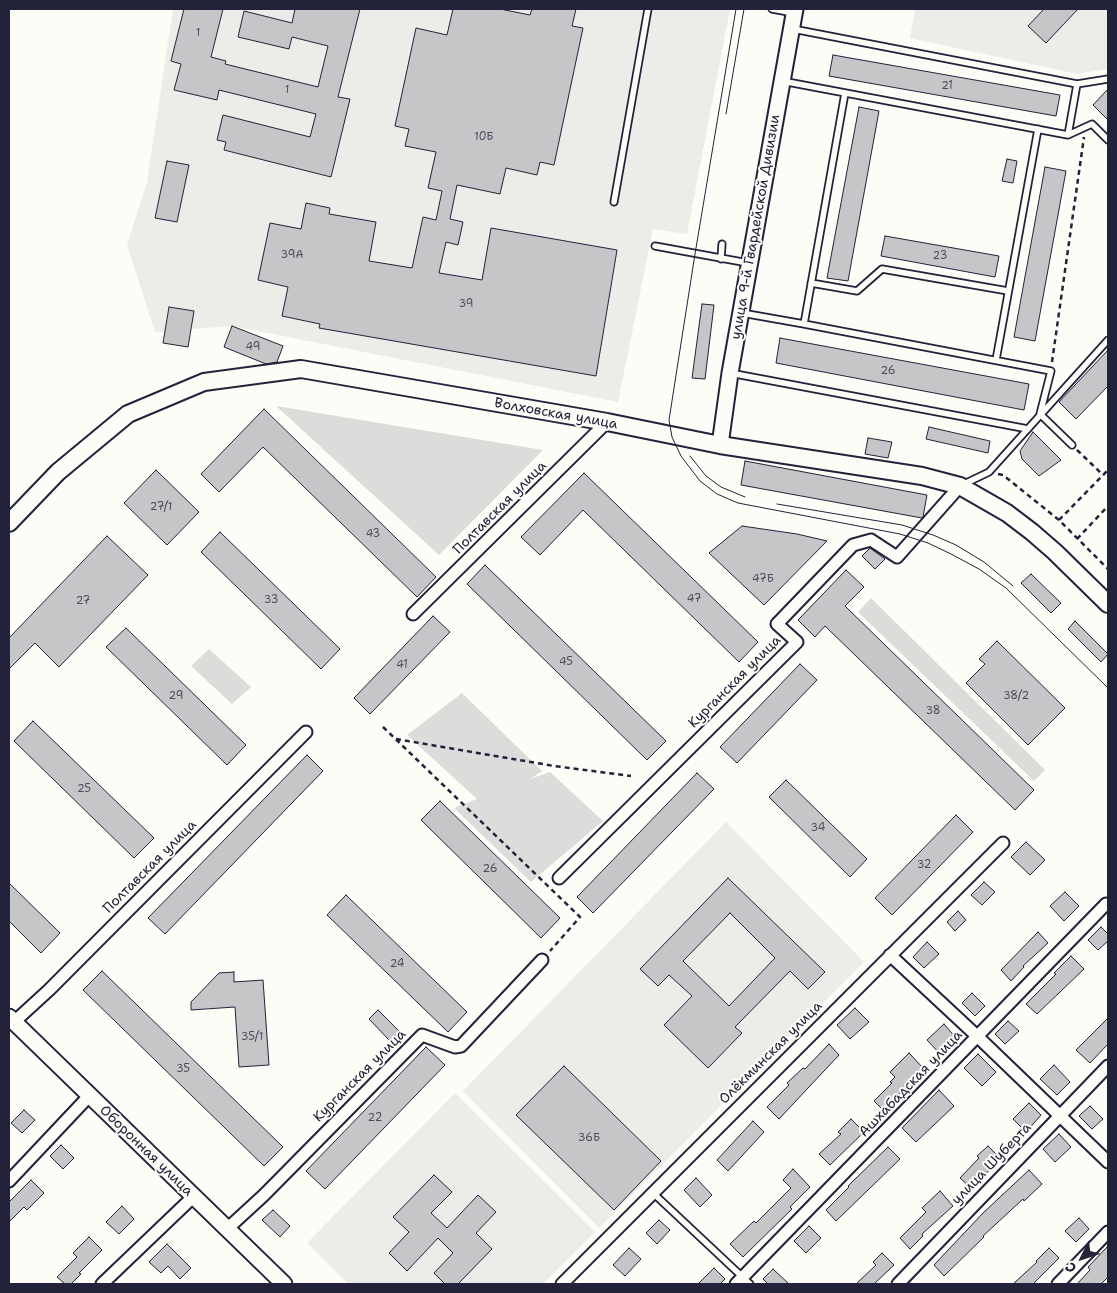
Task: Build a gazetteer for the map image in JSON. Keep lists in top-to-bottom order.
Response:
{
  "streets": {
    "main road": ["Волховская улица"],
    "street": [
      "улица 9-й Гвардейской Дивизии",
      "Полтавская улица",
      "Курганская улица",
      "Олёкминская улица",
      "Ашхабадская улица",
      "Оборонная улица",
      "улица Шуберта"
    ]
  },
  "crossings": [
    ["улица 9-й Гвардейской Дивизии", "Волховская улица"],
    ["Волховская улица", "Полтавская улица"],
    ["Волховская улица", "Курганская улица"],
    ["Полтавская улица", "Оборонная улица"],
    ["Курганская улица", "Оборонная улица"]
  ],
  "house_numbers": [
    "1",
    "21",
    "1",
    "10Б",
    "39А",
    "23",
    "39",
    "49",
    "26",
    "27/1",
    "43",
    "47Б",
    "47",
    "33",
    "27",
    "45",
    "41",
    "29",
    "38/2",
    "38",
    "25",
    "34",
    "32",
    "26",
    "24",
    "35/1",
    "35",
    "22",
    "36Б"
  ],
  "north": "bottom left"
}
